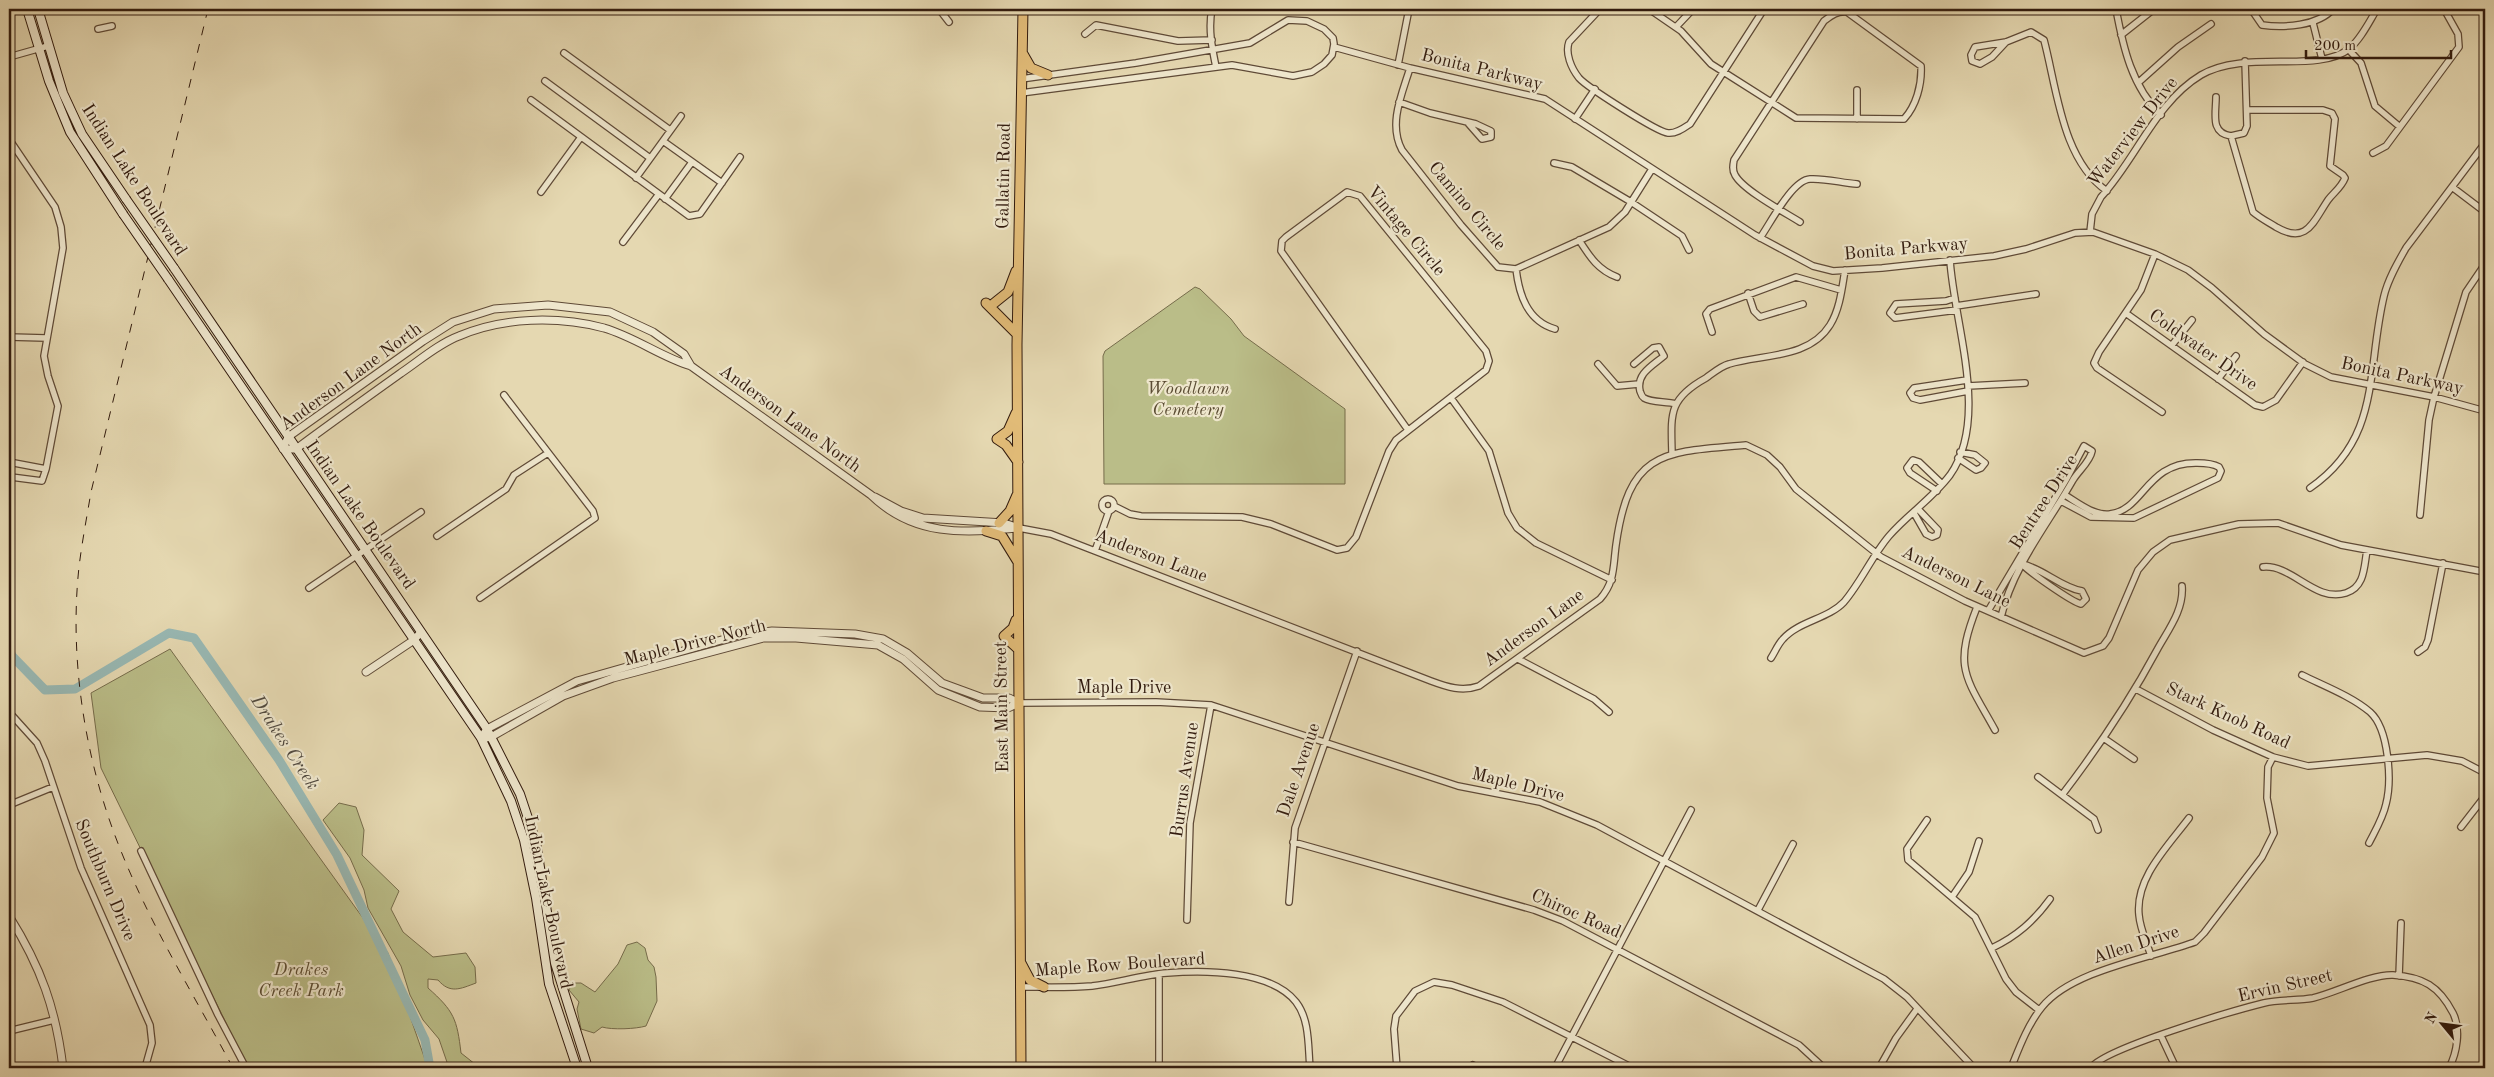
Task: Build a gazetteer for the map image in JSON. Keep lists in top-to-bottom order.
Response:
{
  "streets": {
    "main road": ["Gallatin Road", "Indian Lake Boulevard", "East Main Street"],
    "street": [
      "Bonita Parkway",
      "Waterview Drive",
      "Camino Circle",
      "Vintage Circle",
      "Coldwater Drive",
      "Anderson Lane North",
      "Bentree Drive",
      "Anderson Lane",
      "Maple Drive North",
      "Maple Drive",
      "Stark Knob Road",
      "Dale Avenue",
      "Burrus Avenue",
      "Southburn Drive",
      "Chiroc Road",
      "Allen Drive",
      "Maple Row Boulevard",
      "Ervin Street"
    ]
  },
  "crossings": [
    ["Bonita Parkway", "Waterview Drive"],
    ["Bonita Parkway", "Camino Circle"],
    ["Bonita Parkway", "Coldwater Drive"],
    ["Gallatin Road", "East Main Street"],
    ["Indian Lake Boulevard", "Anderson Lane North"],
    ["Indian Lake Boulevard", "Maple Drive North"],
    ["Anderson Lane North", "Anderson Lane"],
    ["Anderson Lane North", "East Main Street"],
    ["Bentree Drive", "Anderson Lane"],
    ["Anderson Lane", "East Main Street"],
    ["Anderson Lane", "Dale Avenue"],
    ["Maple Drive North", "Maple Drive"],
    ["Maple Drive North", "East Main Street"],
    ["Maple Drive", "East Main Street"],
    ["Maple Drive", "Dale Avenue"],
    ["Maple Drive", "Burrus Avenue"],
    ["East Main Street", "Maple Row Boulevard"],
    ["Stark Knob Road", "Allen Drive"],
    ["Dale Avenue", "Chiroc Road"]
  ],
  "water": ["Drakes Creek"],
  "parks": ["Woodlawn Cemetery", "Drakes Creek Park"],
  "scale_bar": "200 m",
  "north": "top left"
}
